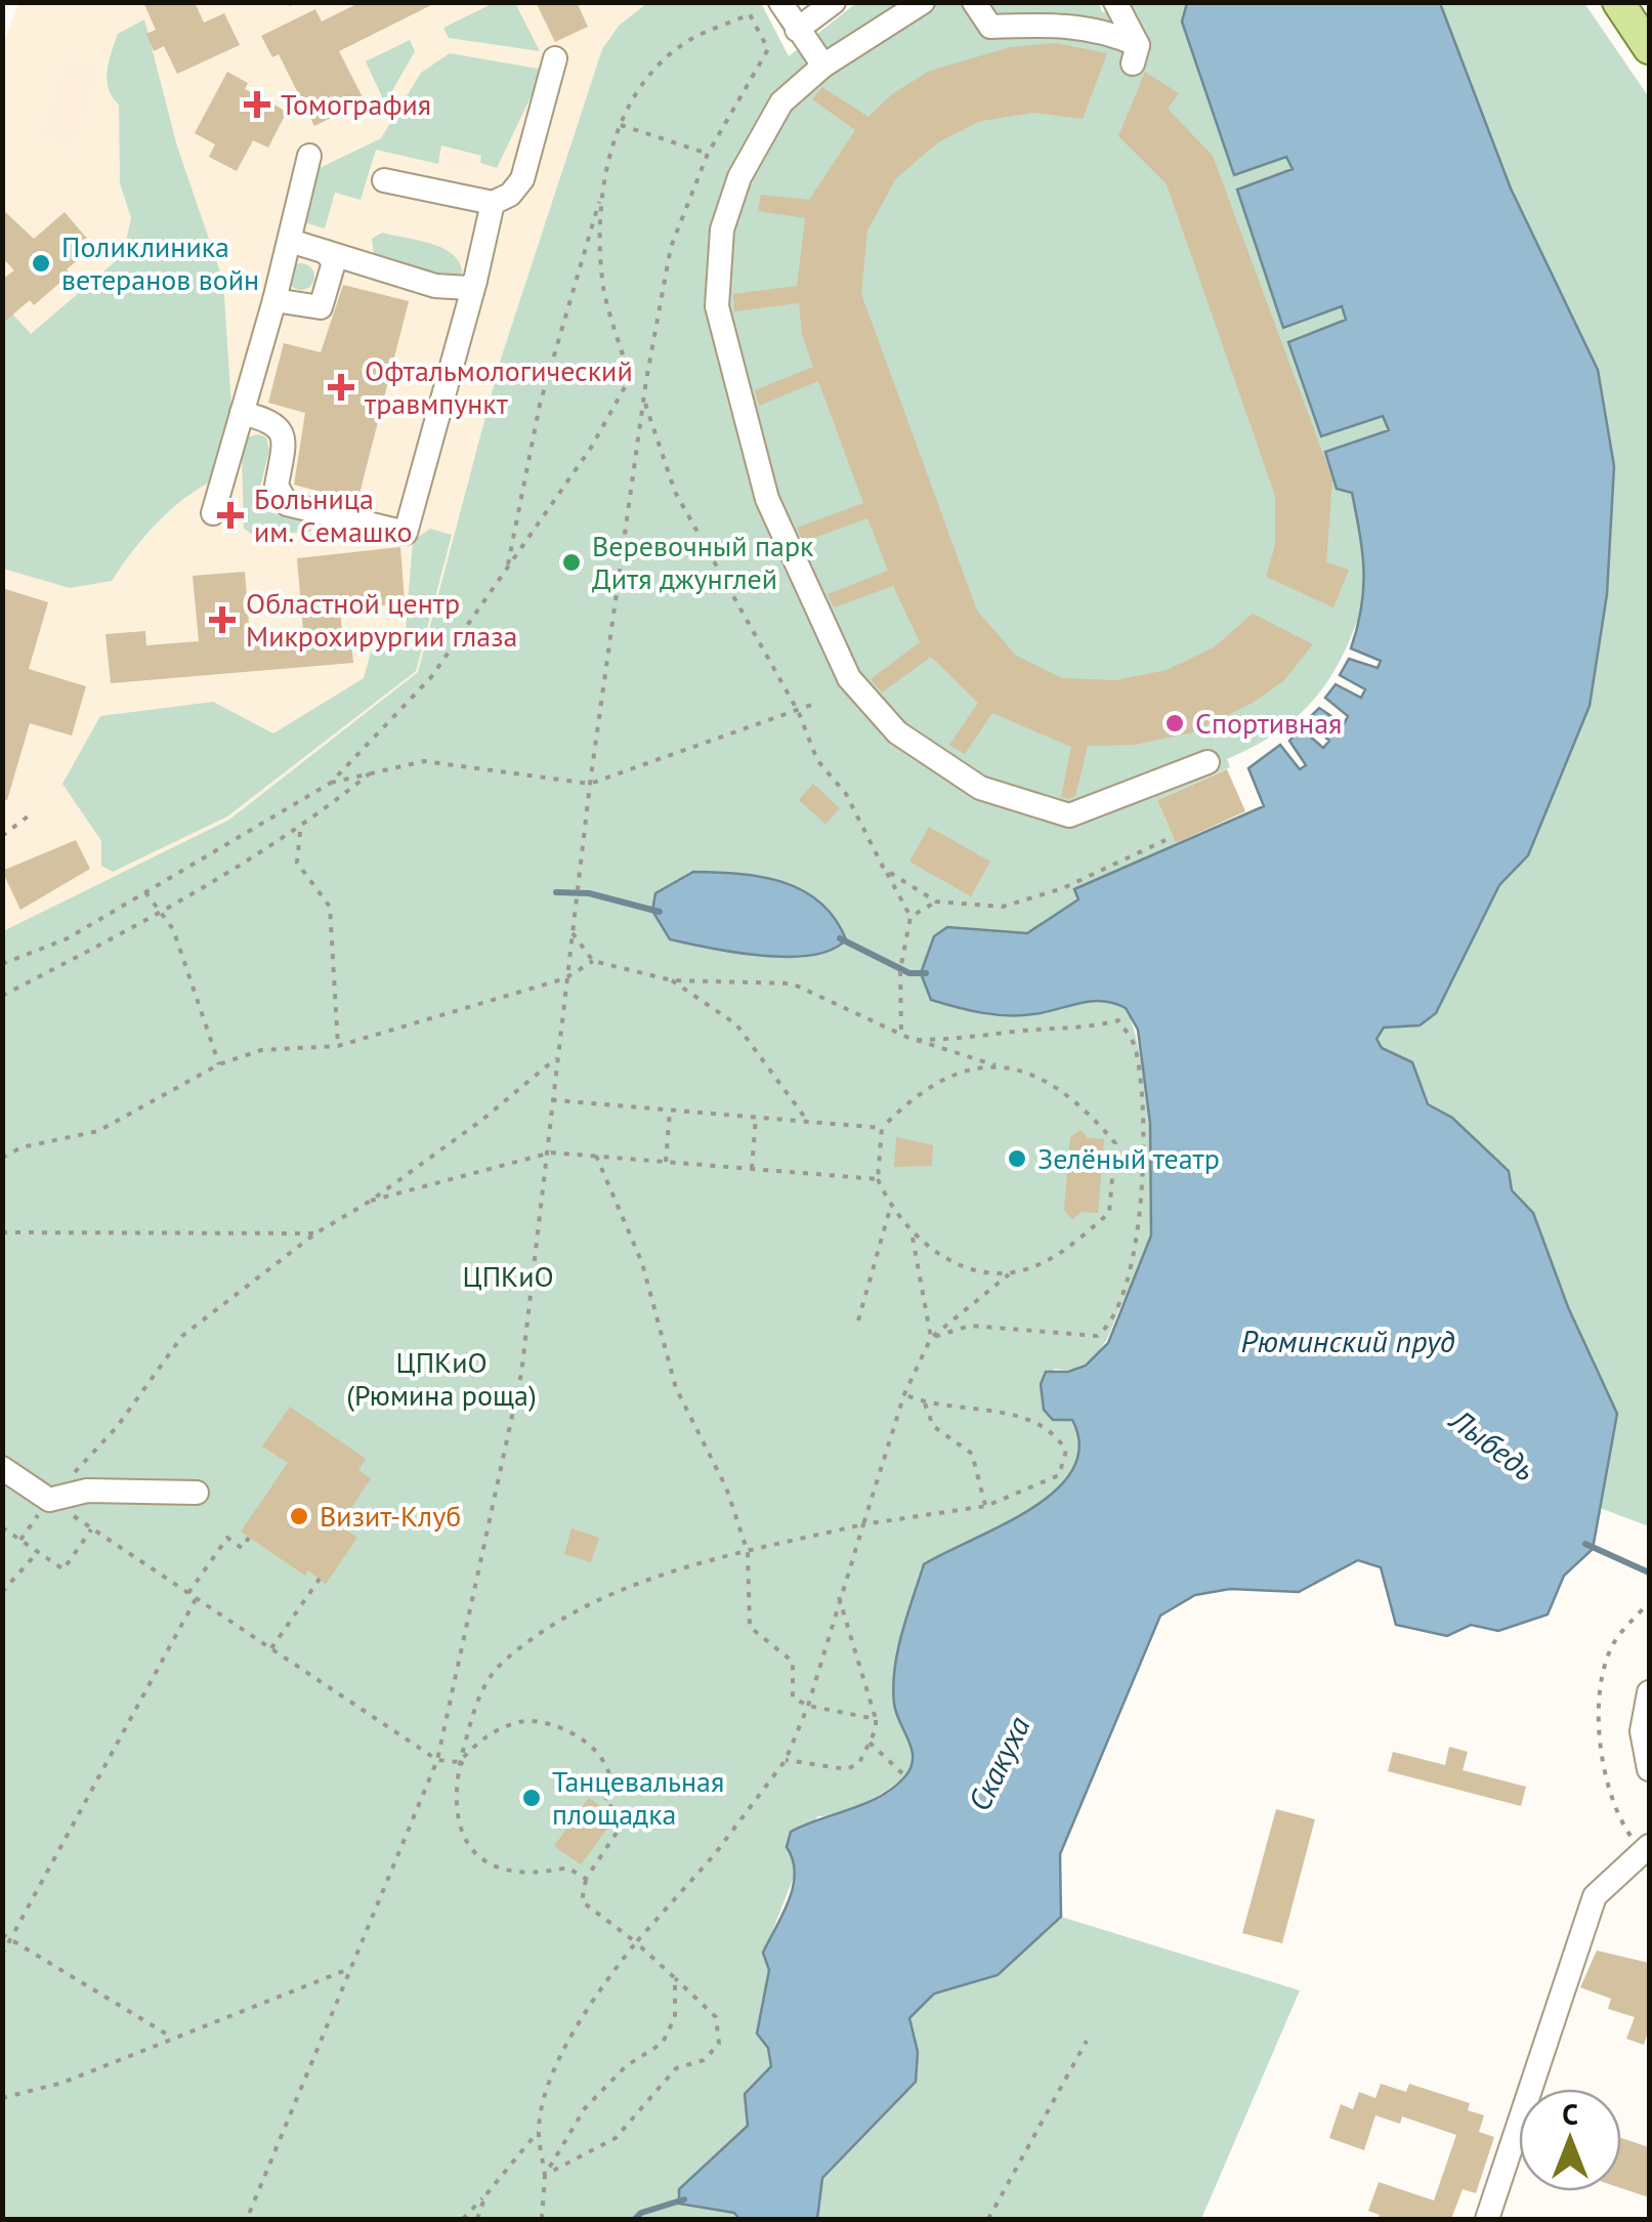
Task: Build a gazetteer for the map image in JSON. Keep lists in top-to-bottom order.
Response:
{
  "water": ["Рюминский пруд", "Лыбедь", "Скакуха"],
  "parks": ["ЦПКиО", "ЦПКиО (Рюмина роща)"],
  "places": {
    "health": [
      "Томография",
      "Офтальмологический травмпункт",
      "Больница им. Семашко",
      "Областной центр Микрохирургии глаза"
    ],
    "other": [
      "Поликлиника ветеранов войн",
      "Веревочный парк Дитя джунглей",
      "Спортивная",
      "Зелёный театр",
      "Визит-Клуб",
      "Танцевальная площадка"
    ]
  },
  "north": "top"
}
